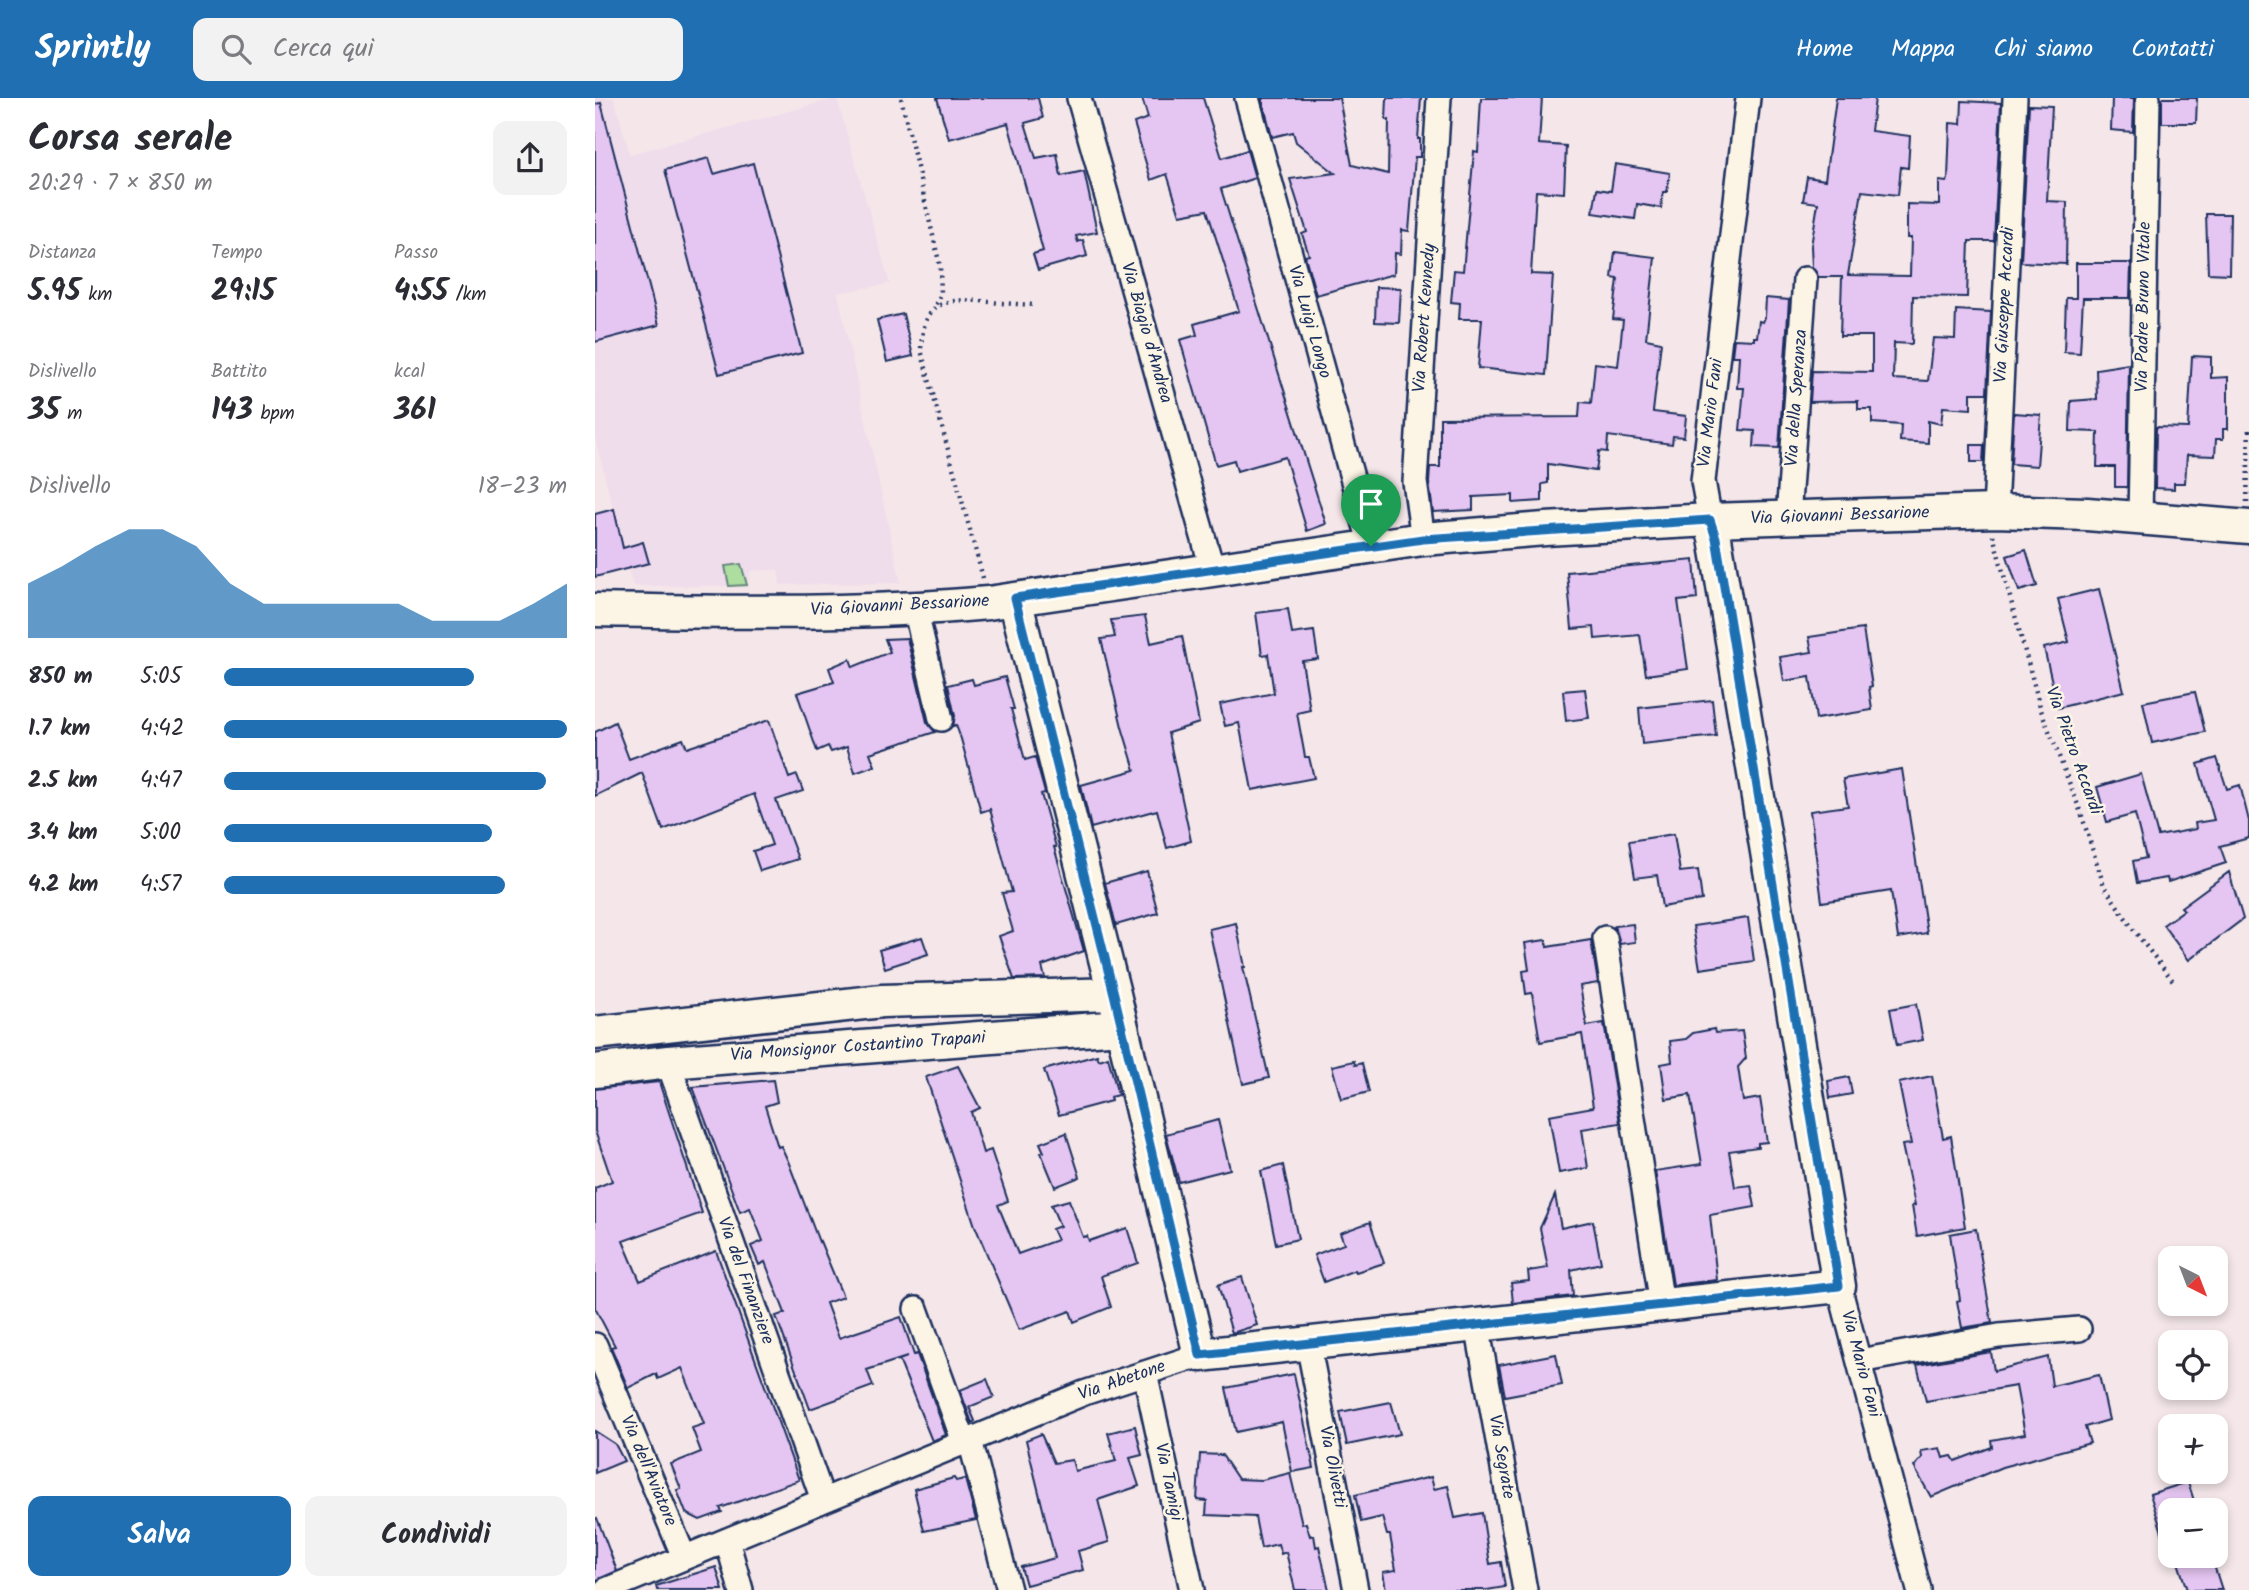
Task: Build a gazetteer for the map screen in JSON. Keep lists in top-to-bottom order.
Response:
{
  "streets": {
    "street": [
      "Via Giuseppe Accardi",
      "Via Padre Bruno Vitale",
      "Via Robert Kennedy",
      "Via Luigi Longo",
      "Via Biagio d'Andrea",
      "Via della Speranza",
      "Via Mario Fani",
      "Via Giovanni Bessarione",
      "Via Monsignor Costantino Trapani",
      "Via del Finanziere",
      "Via Abetone",
      "Via Segrate",
      "Via Olivetti",
      "Via dell'Aviatore",
      "Via Tamigi"
    ],
    "path": ["Via Pietro Accardi"]
  },
  "crossings": [
    ["Via Giuseppe Accardi", "Via Giovanni Bessarione"],
    ["Via Giuseppe Accardi", "Via Pietro Accardi"],
    ["Via Padre Bruno Vitale", "Via Giovanni Bessarione"],
    ["Via Robert Kennedy", "Via Giovanni Bessarione"],
    ["Via Luigi Longo", "Via Giovanni Bessarione"],
    ["Via Biagio d'Andrea", "Via Giovanni Bessarione"],
    ["Via della Speranza", "Via Giovanni Bessarione"],
    ["Via Mario Fani", "Via Giovanni Bessarione"],
    ["Via Mario Fani", "Via Abetone"],
    ["Via Giovanni Bessarione", "Via Pietro Accardi"],
    ["Via Monsignor Costantino Trapani", "Via del Finanziere"],
    ["Via del Finanziere", "Via Abetone"],
    ["Via Abetone", "Via Segrate"],
    ["Via Abetone", "Via Olivetti"],
    ["Via Abetone", "Via dell'Aviatore"],
    ["Via Abetone", "Via Tamigi"]
  ],
  "north": "bottom right",
  "page": {
    "header": "Sprintly",
    "search": "Cerca qui",
    "nav": [
      "Home",
      "Mappa",
      "Chi siamo",
      "Contatti"
    ],
    "heading": ["Corsa serale", "20:29 · 7 × 850 m"],
    "stats": [
      ["Distanza", "5.95 km"],
      ["Tempo", "29:15"],
      ["Passo", "4:55 /km"],
      ["Dislivello", "35 m"],
      ["Battito", "143 bpm"],
      ["kcal", "361"]
    ],
    "chart": ["Dislivello", "18–23 m"],
    "list": [
      {
        "name": "850 m",
        "note": "5:05"
      },
      {
        "name": "1.7 km",
        "note": "4:42"
      },
      {
        "name": "2.5 km",
        "note": "4:47"
      },
      {
        "name": "3.4 km",
        "note": "5:00"
      },
      {
        "name": "4.2 km",
        "note": "4:57"
      }
    ],
    "map_buttons": ["+", "−"],
    "buttons": ["Salva", "Condividi"]
  }
}
